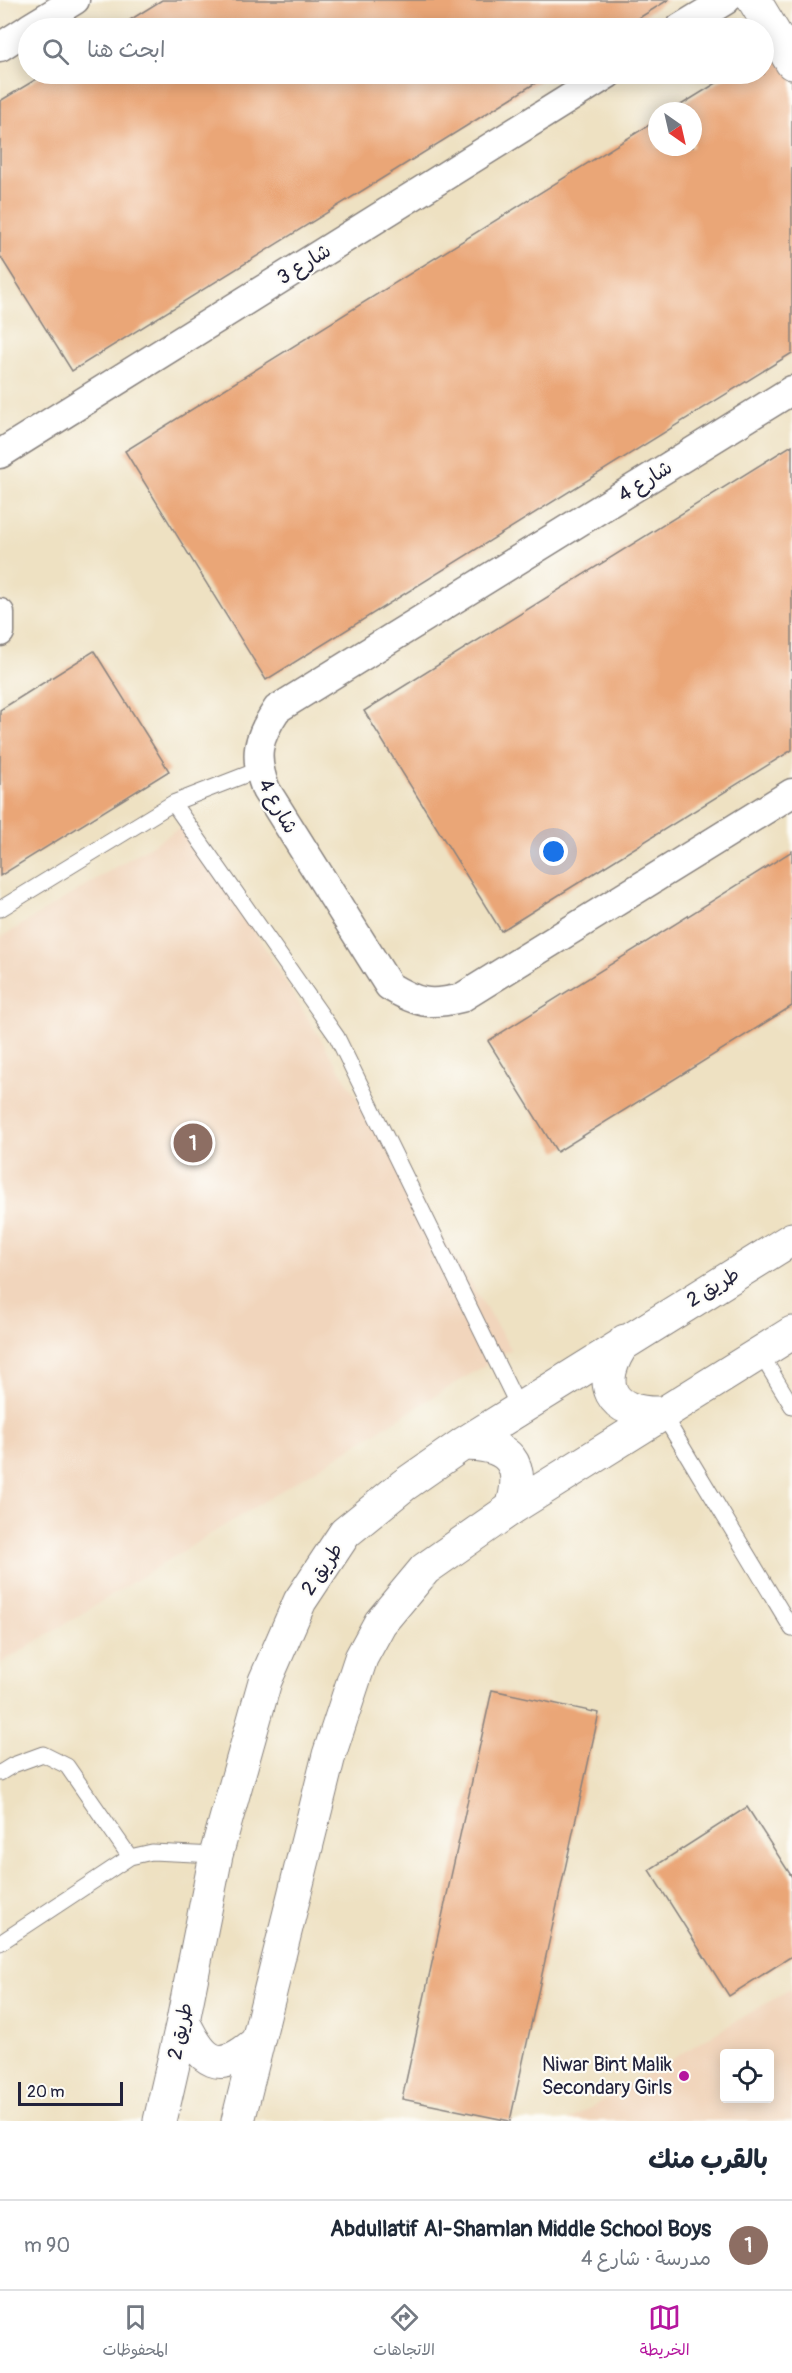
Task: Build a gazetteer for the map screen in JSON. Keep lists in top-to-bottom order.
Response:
{
  "streets": {
    "street": ["شارع 3", "شارع 4", "طريق 2"]
  },
  "places": ["Niwar Bint Malik Secondary Girls"],
  "scale_bar": "20 m",
  "north": "bottom right",
  "page": {
    "search": "ابحث هنا",
    "pins": "1",
    "scale": "20 m",
    "heading": "بالقرب منك",
    "list": [
      {
        "mark": "1",
        "name": "Abdullatif Al-Shamlan Middle School Boys",
        "note": "مدرسة · شارع 4",
        "value": "90 m"
      }
    ],
    "nav": ["الخريطة", "الاتجاهات", "المحفوظات"]
  }
}
